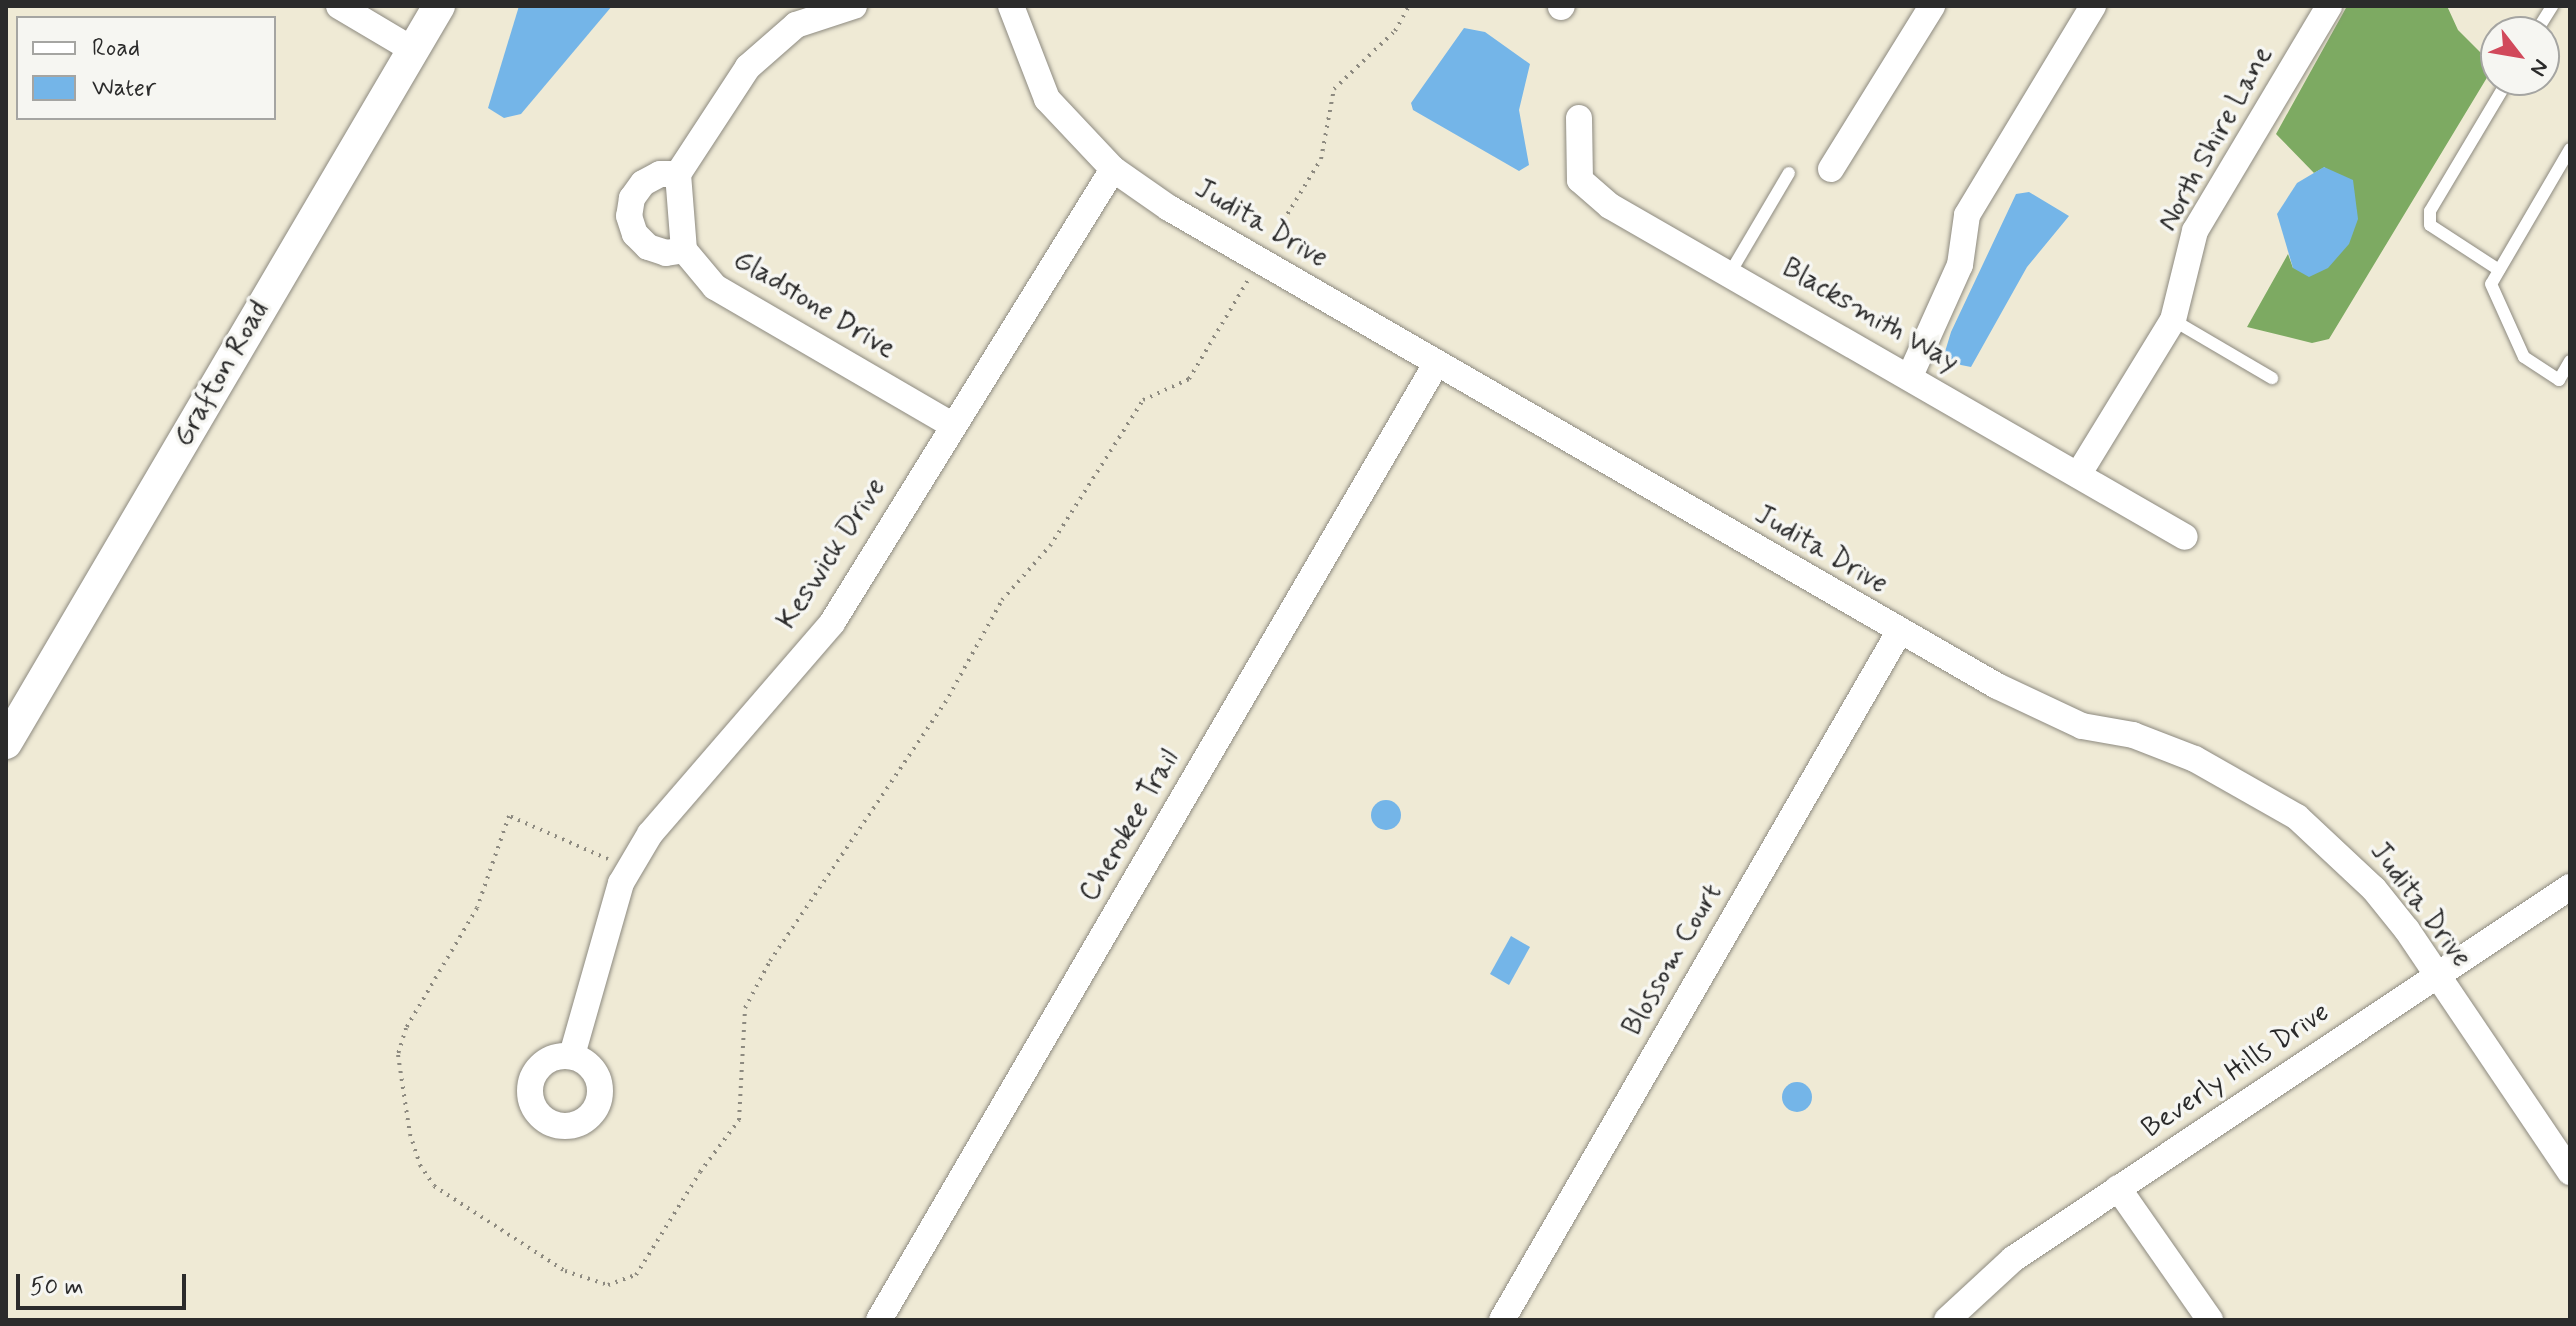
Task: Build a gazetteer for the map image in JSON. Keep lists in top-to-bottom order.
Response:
{
  "streets": {
    "street": [
      "North Shire Lane",
      "Judita Drive",
      "Gladstone Drive",
      "Blacksmith Way",
      "Grafton Road",
      "Keswick Drive",
      "Cherokee Trail",
      "Blossom Court",
      "Beverly Hills Drive"
    ]
  },
  "crossings": [
    ["North Shire Lane", "Blacksmith Way"],
    ["Judita Drive", "Keswick Drive"],
    ["Judita Drive", "Cherokee Trail"],
    ["Judita Drive", "Blossom Court"],
    ["Judita Drive", "Beverly Hills Drive"],
    ["Gladstone Drive", "Keswick Drive"]
  ],
  "legend": ["Road", "Water"],
  "scale_bar": "50 m",
  "north": "bottom right"
}
